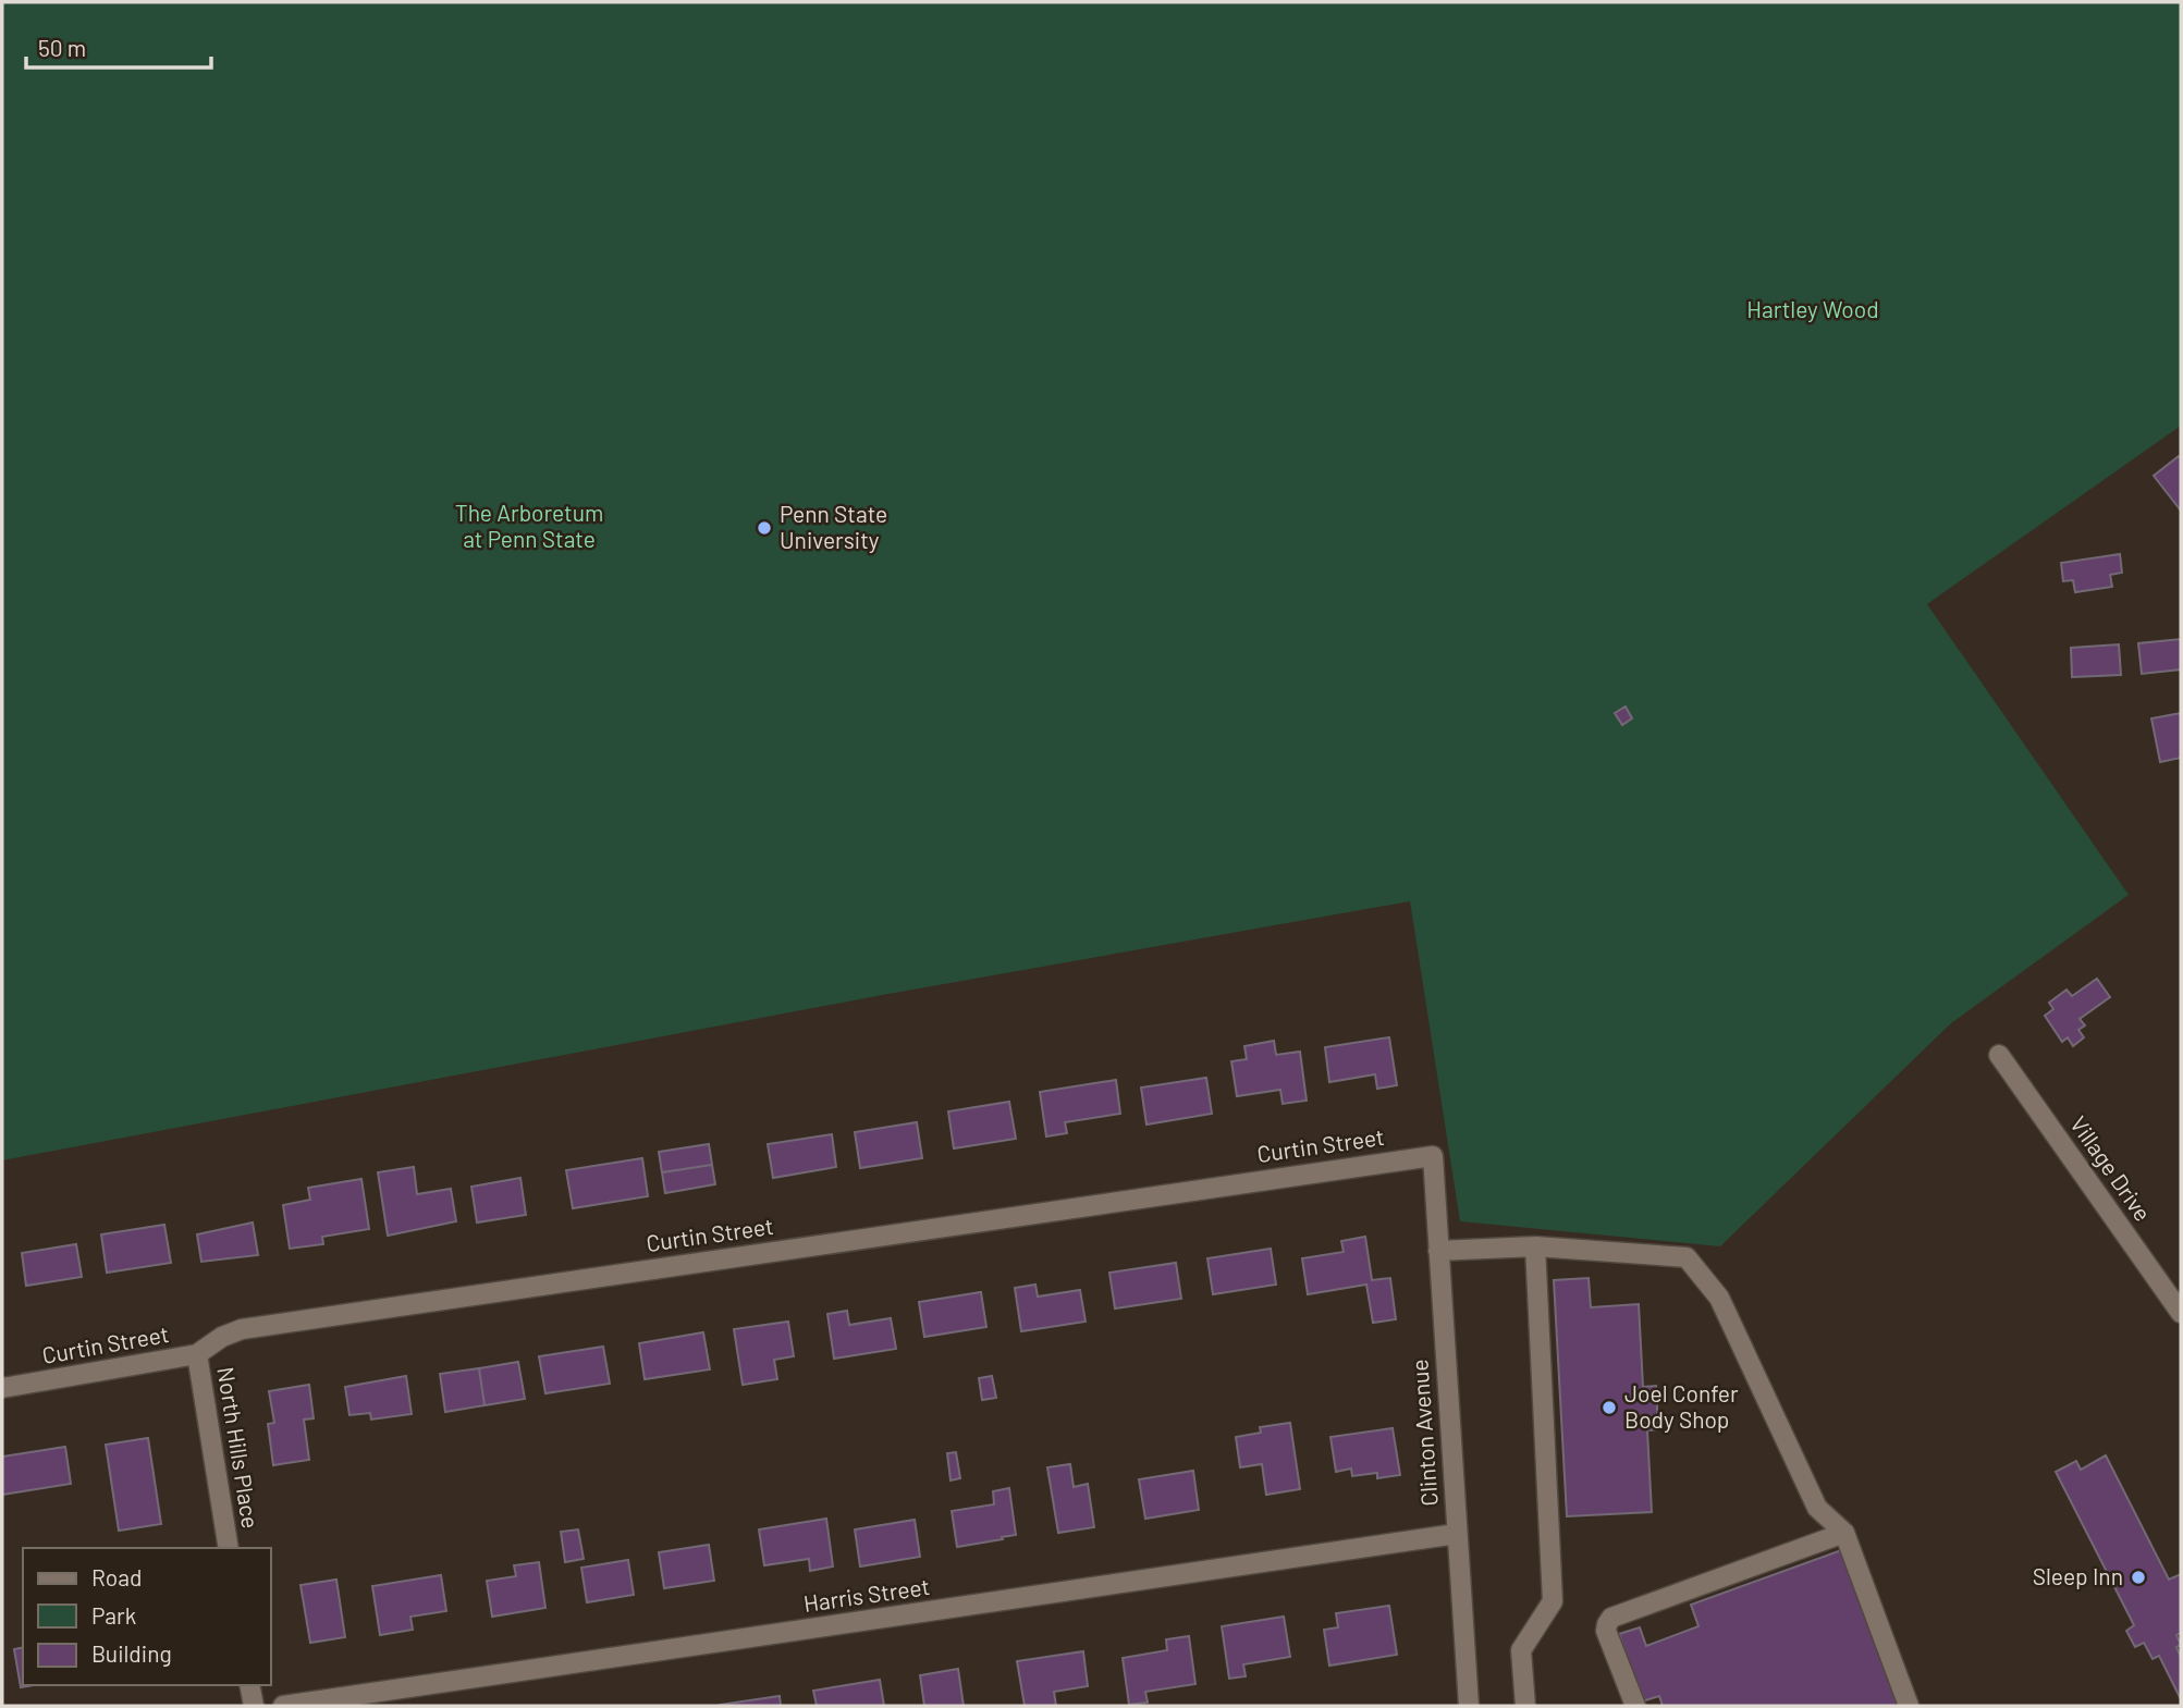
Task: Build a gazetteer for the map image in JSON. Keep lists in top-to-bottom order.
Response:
{
  "streets": {
    "street": [
      "Curtin Street",
      "Village Drive",
      "Clinton Avenue",
      "North Hills Place",
      "Harris Street"
    ]
  },
  "crossings": [
    ["Curtin Street", "Clinton Avenue"],
    ["Curtin Street", "North Hills Place"],
    ["Clinton Avenue", "Harris Street"]
  ],
  "parks": ["Hartley Wood", "The Arboretum at Penn State"],
  "places": ["Penn State University", "Joel Confer Body Shop", "Sleep Inn"],
  "legend": ["Road", "Park", "Building"],
  "scale_bar": "50 m"
}
